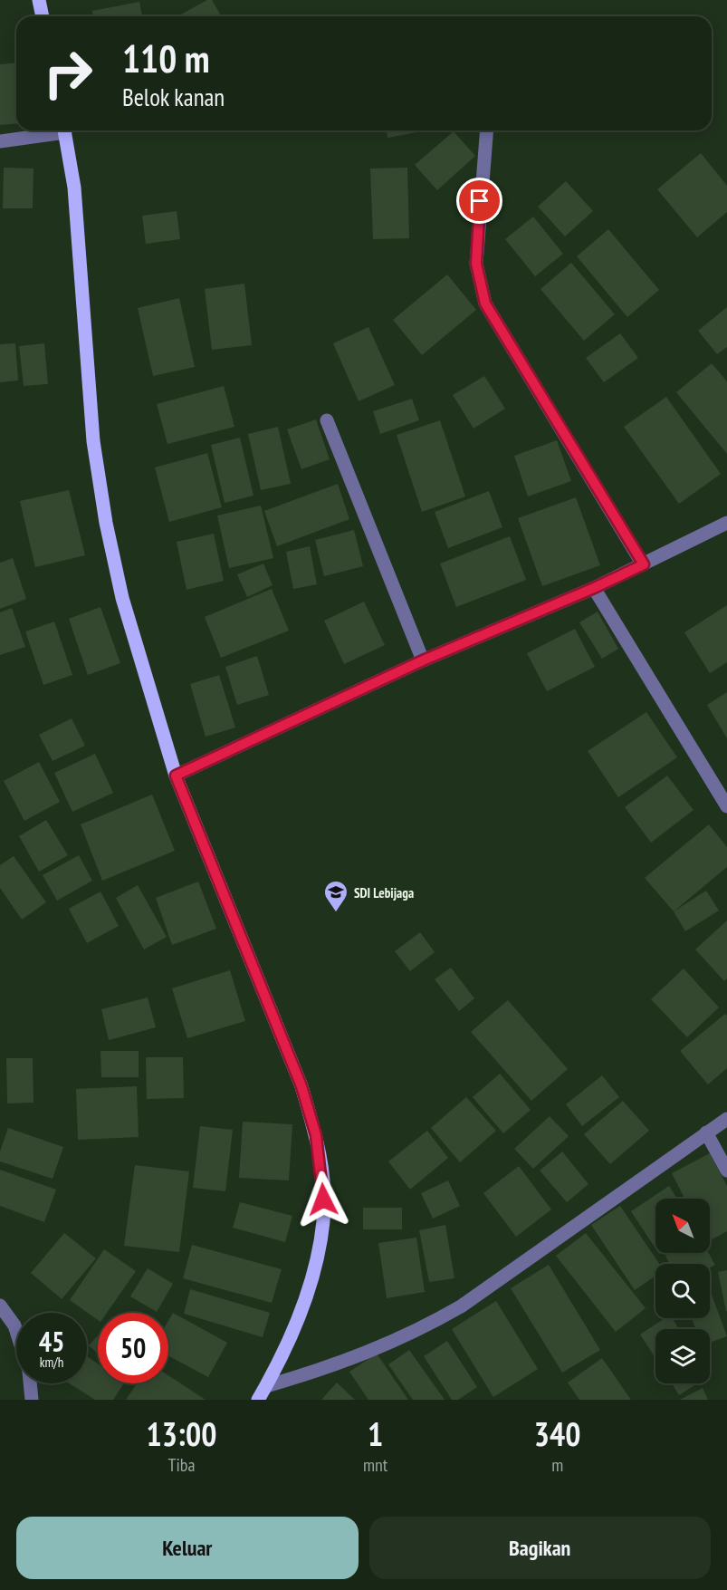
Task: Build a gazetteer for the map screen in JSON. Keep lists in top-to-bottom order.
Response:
{
  "places": {
    "school or university": ["SDI Lebijaga"]
  },
  "north": "top left",
  "page": {
    "turn": ["110 m", "Belok kanan"],
    "speed": "45 km/h",
    "limit": "50",
    "eta": [
      "13:00",
      "Tiba",
      "1",
      "mnt",
      "340",
      "m"
    ],
    "buttons": ["Keluar", "Bagikan"]
  }
}
